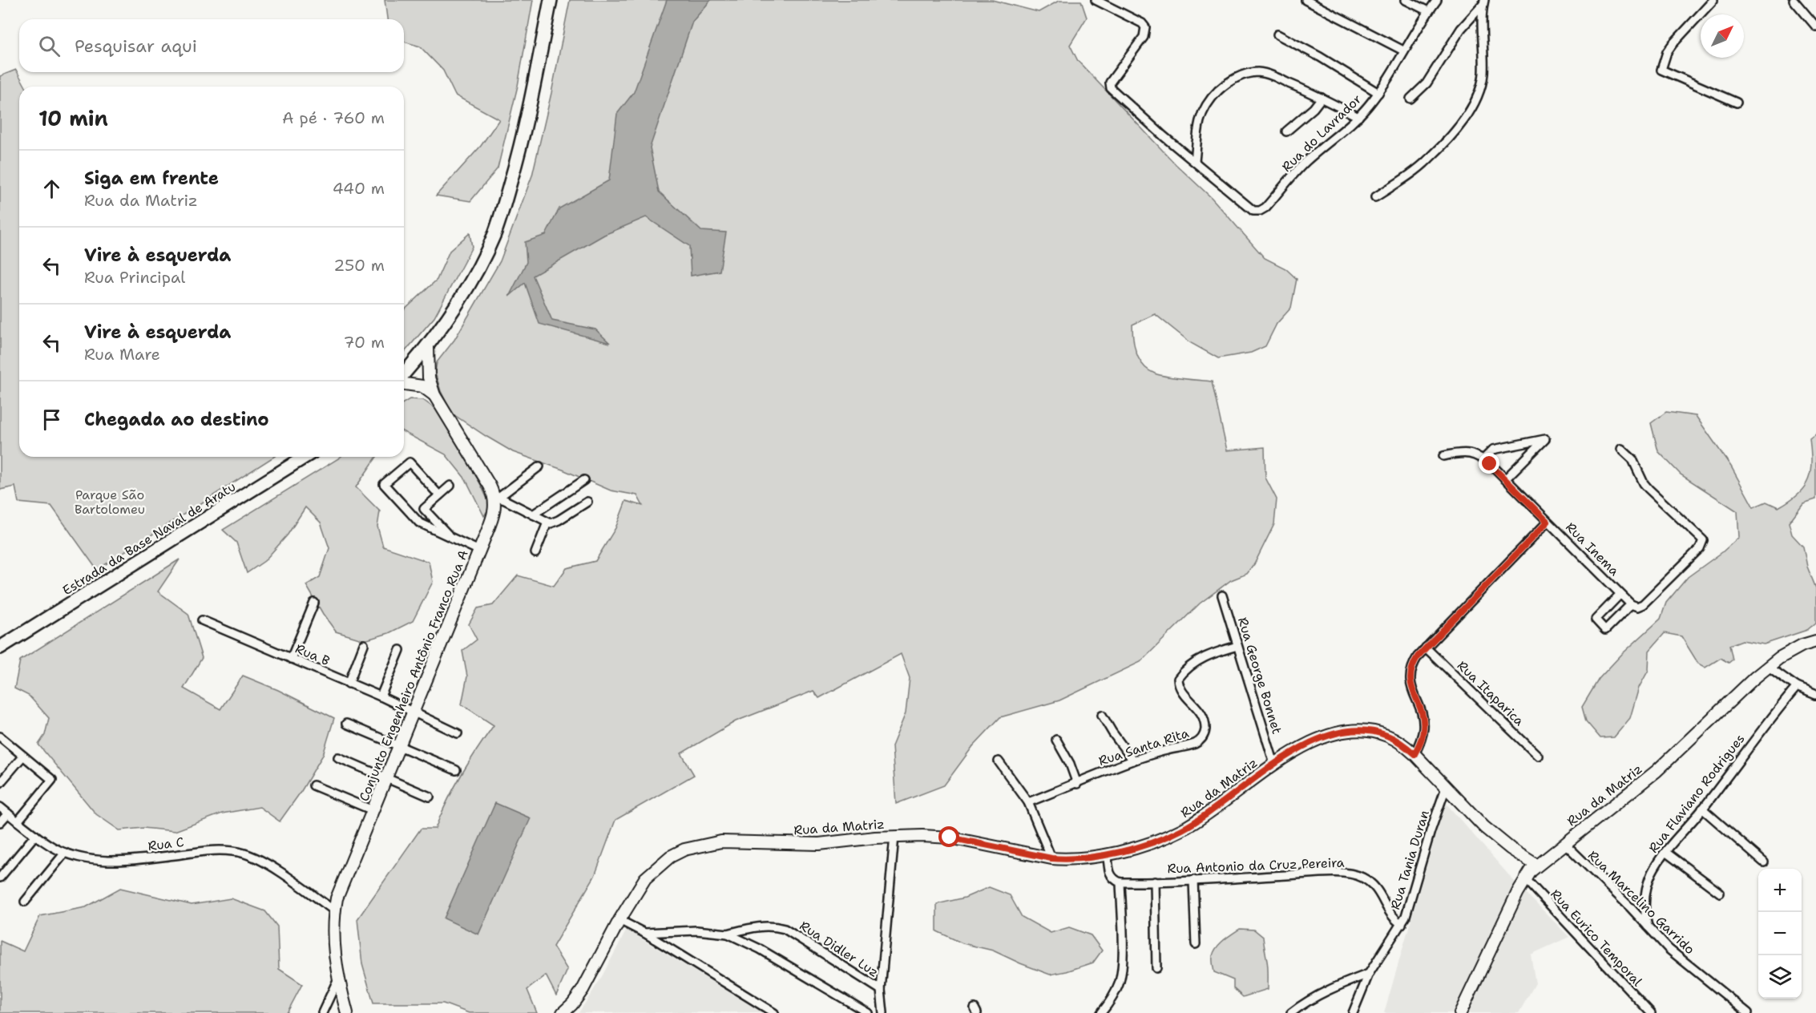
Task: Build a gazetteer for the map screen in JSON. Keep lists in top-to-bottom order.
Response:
{
  "streets": {
    "main road": ["Estrada da Base Naval de Aratu"],
    "street": [
      "Rua do Lavrador",
      "Rua Inema",
      "Rua B",
      "Conjunto Engenheiro Antônio Franco Rua A",
      "Rua George Bonnet",
      "Rua Itaparica",
      "Rua Santa Rita",
      "Rua da Matriz",
      "Rua Flaviano Rodrigues",
      "Rua C",
      "Rua Tania Duran",
      "Rua Antonio da Cruz Pereira",
      "Rua Marcelino Garrido",
      "Rua Eurico Temporal",
      "Rua Didler Luz"
    ]
  },
  "crossings": [
    ["Rua B", "Conjunto Engenheiro Antônio Franco Rua A"],
    ["Conjunto Engenheiro Antônio Franco Rua A", "Rua C"],
    ["Rua George Bonnet", "Rua Santa Rita"],
    ["Rua George Bonnet", "Rua da Matriz"],
    ["Rua da Matriz", "Rua Tania Duran"],
    ["Rua da Matriz", "Rua Marcelino Garrido"],
    ["Rua Flaviano Rodrigues", "Rua Marcelino Garrido"],
    ["Rua Tania Duran", "Rua Antonio da Cruz Pereira"]
  ],
  "parks": ["Parque São Bartolomeu"],
  "north": "top right",
  "page": {
    "search": "Pesquisar aqui",
    "heading": ["10 min", "A pé · 760 m"],
    "list": [
      ["Siga em frente", "Rua da Matriz", "440 m"],
      ["Vire à esquerda", "Rua Principal", "250 m"],
      ["Vire à esquerda", "Rua Mare", "70 m"],
      "Chegada ao destino"
    ],
    "map_buttons": ["+", "−"]
  }
}
